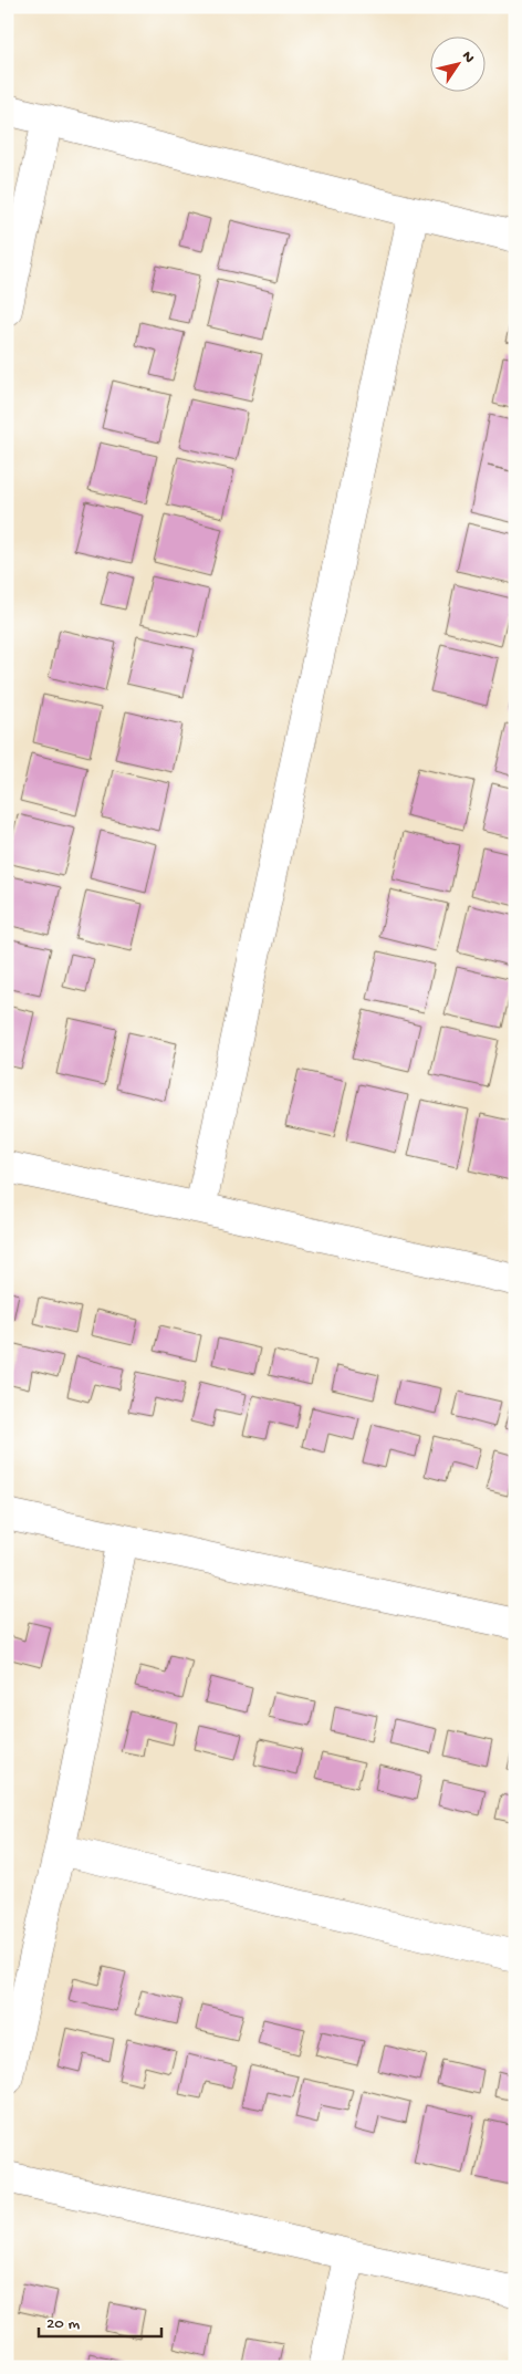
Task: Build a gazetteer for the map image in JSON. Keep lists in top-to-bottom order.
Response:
{
  "scale_bar": "20 m",
  "north": "top right"
}
